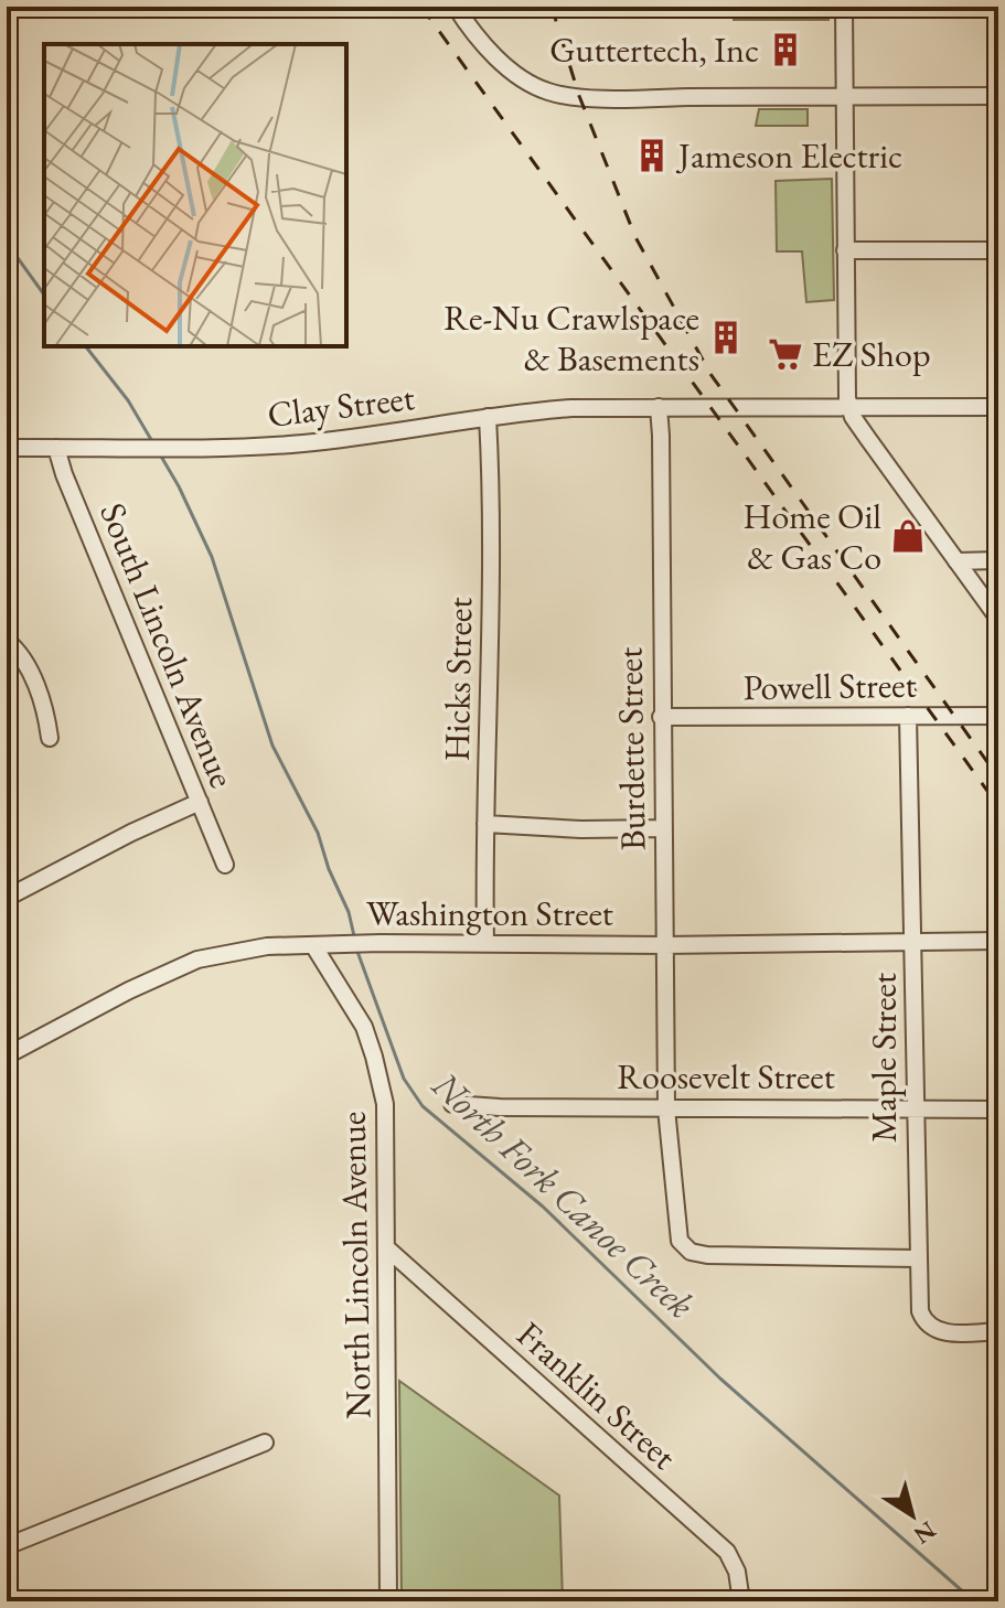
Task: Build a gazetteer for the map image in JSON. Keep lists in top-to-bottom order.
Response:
{
  "streets": {
    "street": [
      "Clay Street",
      "South Lincoln Avenue",
      "Hicks Street",
      "Powell Street",
      "Burdette Street",
      "Washington Street",
      "Maple Street",
      "Roosevelt Street",
      "North Lincoln Avenue",
      "Franklin Street"
    ]
  },
  "crossings": [
    ["Clay Street", "South Lincoln Avenue"],
    ["Clay Street", "Hicks Street"],
    ["Clay Street", "Burdette Street"],
    ["Hicks Street", "Washington Street"],
    ["Powell Street", "Burdette Street"],
    ["Powell Street", "Maple Street"],
    ["Burdette Street", "Washington Street"],
    ["Burdette Street", "Maple Street"],
    ["Burdette Street", "Roosevelt Street"],
    ["Washington Street", "Maple Street"],
    ["Washington Street", "North Lincoln Avenue"],
    ["Maple Street", "Roosevelt Street"],
    ["North Lincoln Avenue", "Franklin Street"]
  ],
  "water": ["North Fork Canoe Creek"],
  "places": {
    "building": ["Guttertech, Inc", "Jameson Electric", "Re-Nu Crawlspace & Basements"],
    "supermarket": ["EZ Shop"],
    "shop": ["Home Oil & Gas Co"]
  },
  "north": "bottom right"
}
